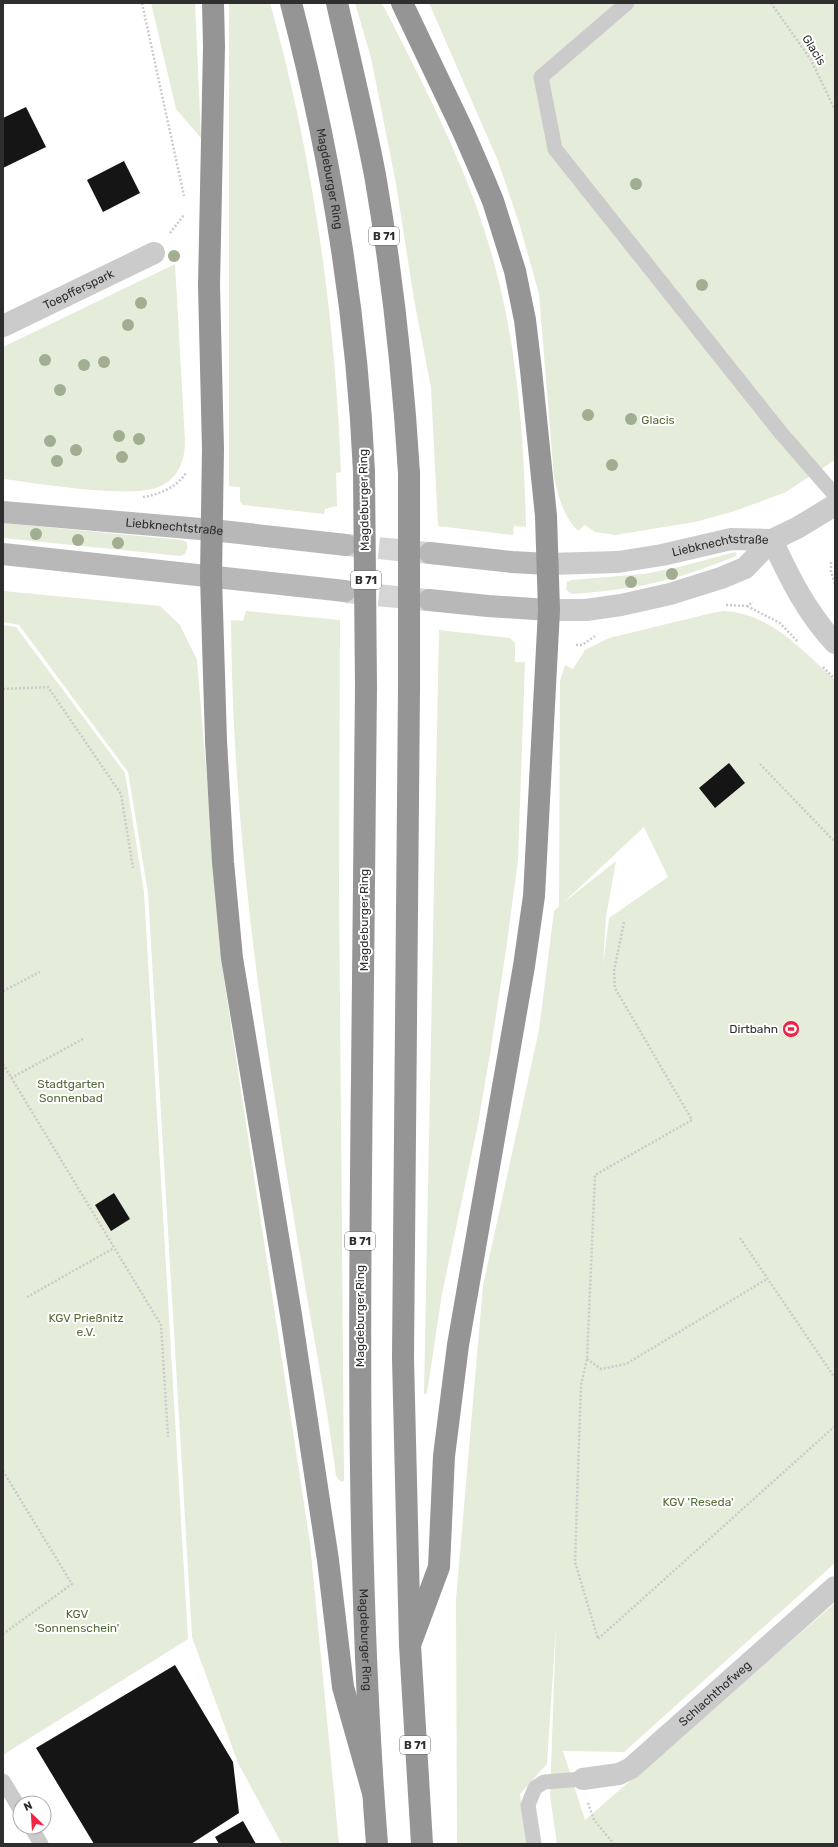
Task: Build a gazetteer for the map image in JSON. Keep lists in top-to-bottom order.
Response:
{
  "streets": {
    "highway": ["Magdeburger Ring", "B 71"],
    "main road": ["Liebknechtstraße"],
    "street": ["Toepfferspark", "Schlachthofweg"],
    "path": ["Glacis"]
  },
  "parks": [
    "Glacis",
    "Stadtgarten Sonnenbad",
    "KGV Prießnitz e.V.",
    "KGV 'Reseda'",
    "KGV 'Sonnenschein'"
  ],
  "places": {
    "sports": ["Dirtbahn"]
  },
  "north": "top left"
}
